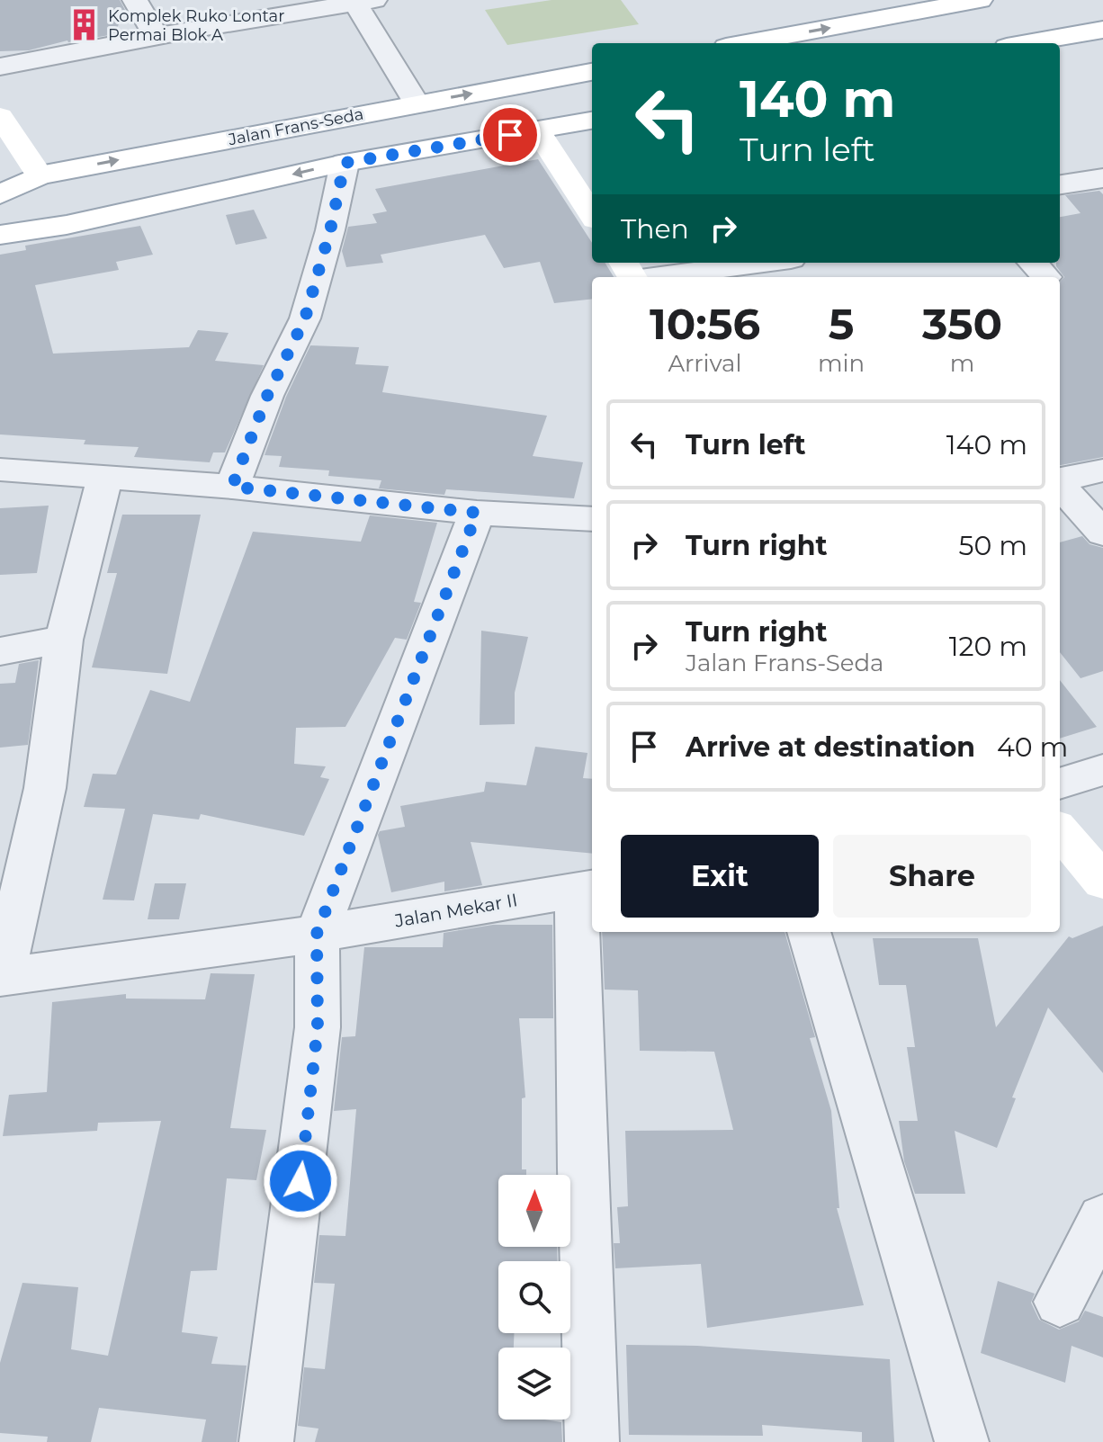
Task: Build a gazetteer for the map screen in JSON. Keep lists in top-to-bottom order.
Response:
{
  "streets": {
    "main road": ["Jalan Frans-Seda"],
    "street": ["Jalan Mekar II"]
  },
  "places": {
    "building": ["Komplek Ruko Lontar Permai Blok A"]
  },
  "north": "top",
  "page": {
    "turn": ["140 m", "Turn left"],
    "then": "Then",
    "eta": [
      "10:56",
      "Arrival",
      "5",
      "min",
      "350",
      "m"
    ],
    "list": [
      {
        "name": "Turn left",
        "value": "140 m"
      },
      {
        "name": "Turn right",
        "value": "50 m"
      },
      {
        "name": "Turn right",
        "note": "Jalan Frans-Seda",
        "value": "120 m"
      },
      {
        "name": "Arrive at destination",
        "value": "40 m"
      }
    ],
    "buttons": ["Exit", "Share"]
  }
}
